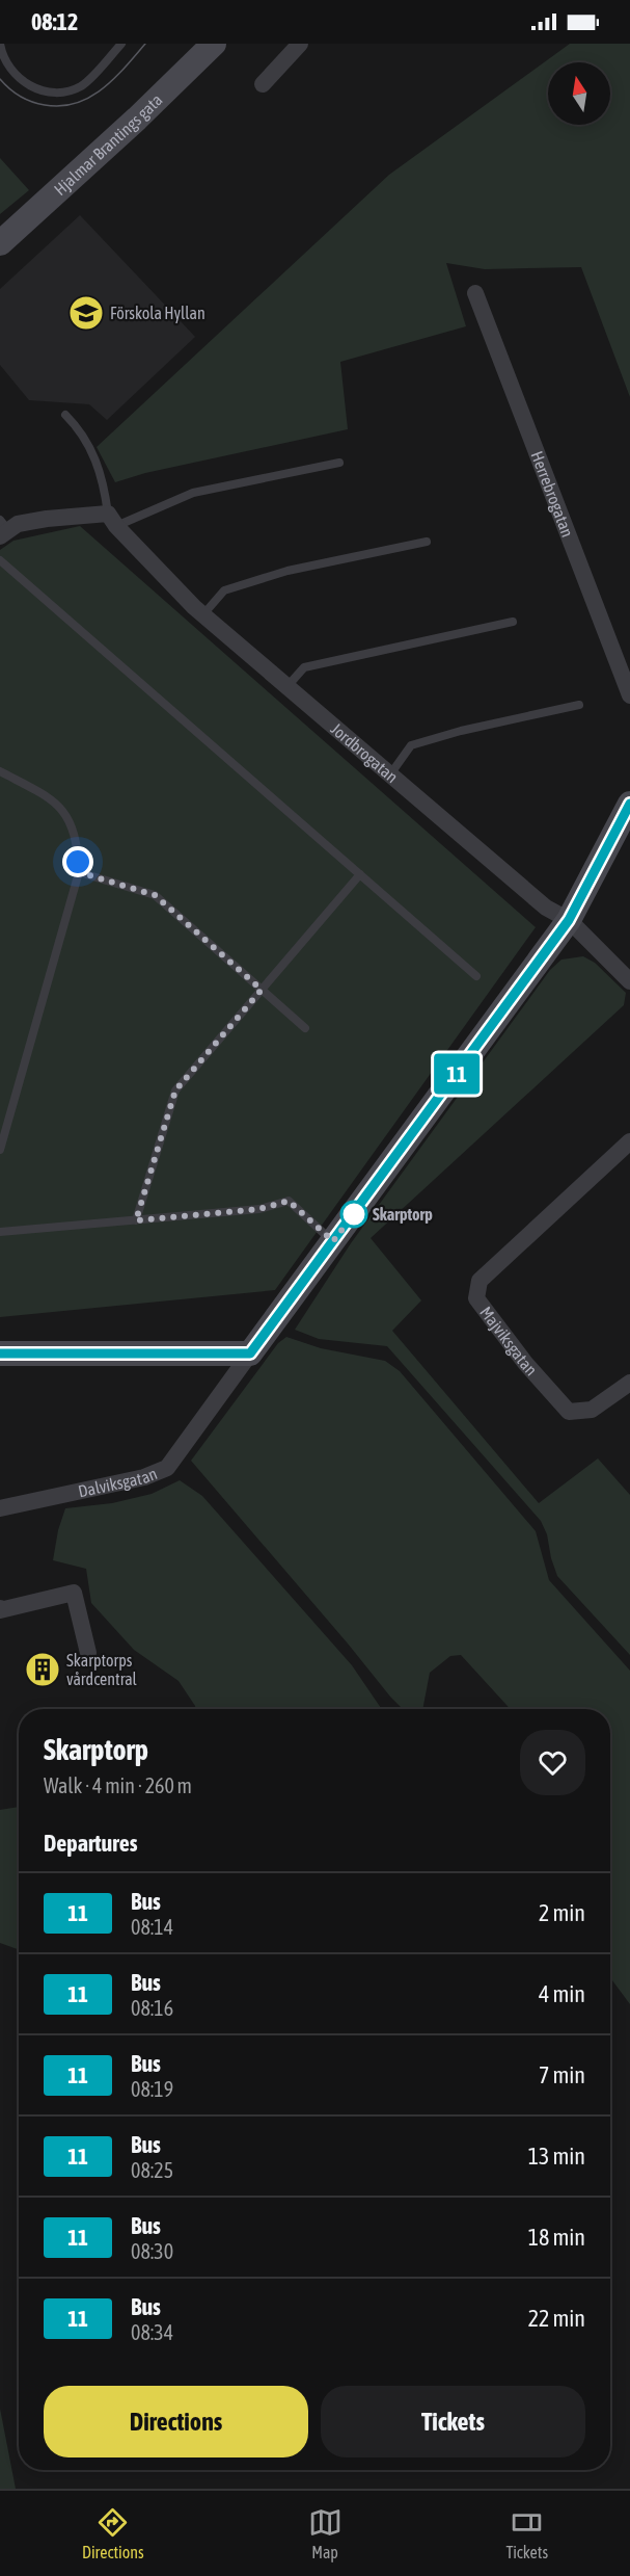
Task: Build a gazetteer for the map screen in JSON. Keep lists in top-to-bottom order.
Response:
{
  "streets": {
    "street": [
      "Hjalmar Brantings gata",
      "Herrebrogatan",
      "Jordbrogatan",
      "Majviksgatan",
      "Dalviksgatan"
    ]
  },
  "crossings": [
    ["Jordbrogatan", "Dalviksgatan"]
  ],
  "places": {
    "school or university": ["Förskola Hyllan"],
    "other": ["Skarptorp"],
    "building": ["Skarptorps vårdcentral"]
  },
  "lines": ["bus line 11"],
  "north": "top",
  "page": {
    "status": "08:12",
    "on_map": "11",
    "heading": [
      ["Skarptorp", "Walk · 4 min · 260 m"],
      "Departures"
    ],
    "list": [
      {
        "mark": "11",
        "name": "Bus",
        "note": "08:14",
        "value": "2 min"
      },
      {
        "mark": "11",
        "name": "Bus",
        "note": "08:16",
        "value": "4 min"
      },
      {
        "mark": "11",
        "name": "Bus",
        "note": "08:19",
        "value": "7 min"
      },
      {
        "mark": "11",
        "name": "Bus",
        "note": "08:25",
        "value": "13 min"
      },
      {
        "mark": "11",
        "name": "Bus",
        "note": "08:30",
        "value": "18 min"
      },
      {
        "mark": "11",
        "name": "Bus",
        "note": "08:34",
        "value": "22 min"
      }
    ],
    "buttons": ["Directions", "Tickets"],
    "tabs": ["Directions", "Map", "Tickets"]
  }
}
